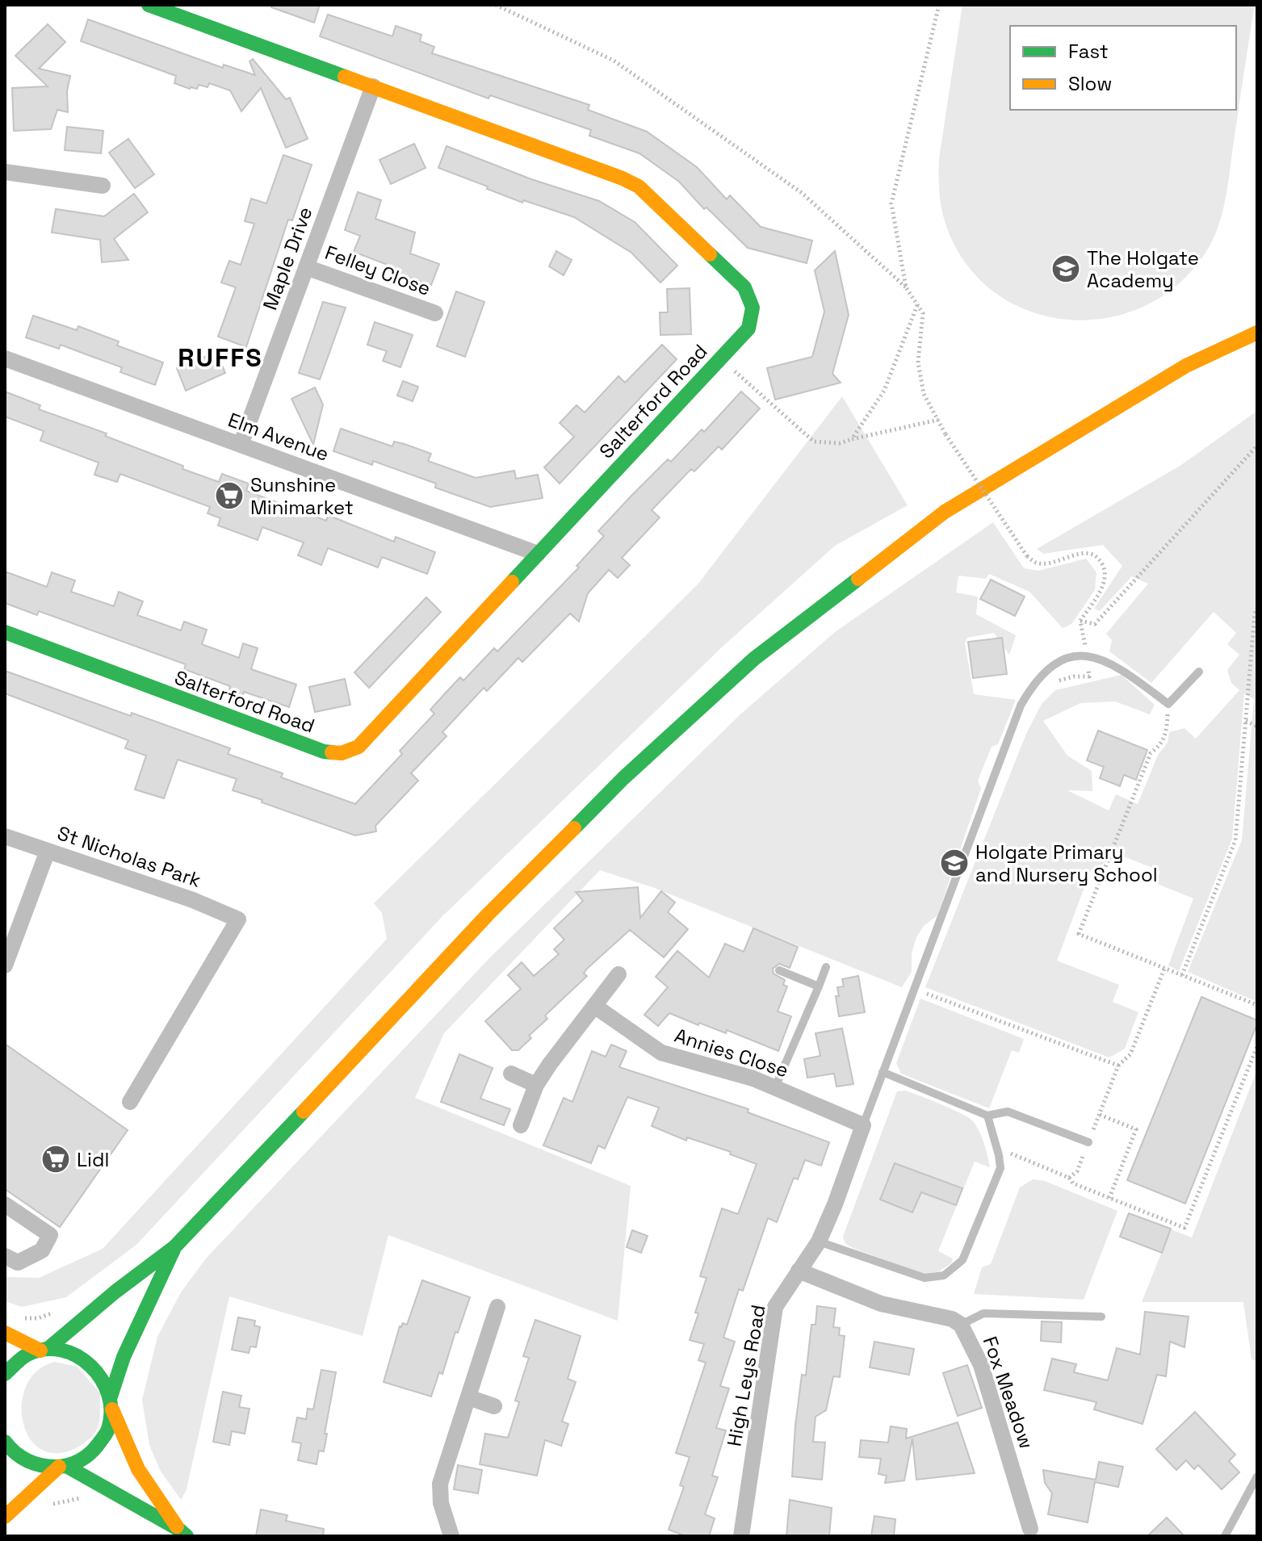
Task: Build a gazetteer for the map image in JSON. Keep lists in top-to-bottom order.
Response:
{
  "streets": {
    "main road": ["Salterford Road"],
    "street": [
      "Maple Drive",
      "Felley Close",
      "Elm Avenue",
      "St Nicholas Park",
      "Annies Close",
      "High Leys Road",
      "Fox Meadow"
    ]
  },
  "crossings": [
    ["Maple Drive", "Felley Close"],
    ["Maple Drive", "Salterford Road"],
    ["Maple Drive", "Elm Avenue"],
    ["Salterford Road", "Elm Avenue"],
    ["Annies Close", "High Leys Road"],
    ["High Leys Road", "Fox Meadow"]
  ],
  "districts": ["RUFFS"],
  "places": {
    "school or university": ["The Holgate Academy", "Holgate Primary and Nursery School"],
    "supermarket": ["Sunshine Minimarket", "Lidl"]
  },
  "legend": ["Fast", "Slow"]
}
